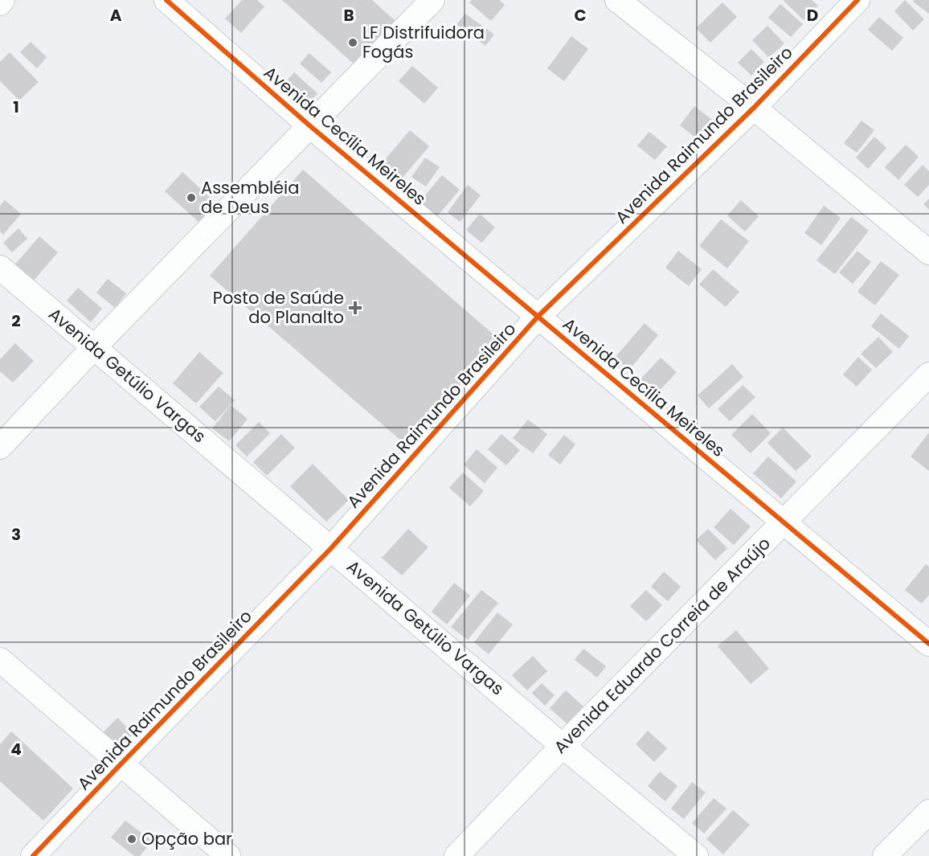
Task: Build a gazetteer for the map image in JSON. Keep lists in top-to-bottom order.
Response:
{
  "streets": {
    "street": [
      "Avenida Raimundo Brasileiro",
      "Avenida Cecília Meireles",
      "Avenida Getúlio Vargas",
      "Avenida Eduardo Correia de Araújo"
    ]
  },
  "crossings": [
    ["Avenida Raimundo Brasileiro", "Avenida Cecília Meireles"],
    ["Avenida Raimundo Brasileiro", "Avenida Getúlio Vargas"],
    ["Avenida Cecília Meireles", "Avenida Eduardo Correia de Araújo"],
    ["Avenida Getúlio Vargas", "Avenida Eduardo Correia de Araújo"]
  ],
  "places": {
    "other": ["LF Distrifuidora Fogás", "Assembléia de Deus", "Opção bar"],
    "health": ["Posto de Saúde do Planalto"]
  },
  "grid": {
    "columns": [
      "A",
      "B",
      "C",
      "D"
    ],
    "rows": [
      "1",
      "2",
      "3",
      "4"
    ]
  }
}
